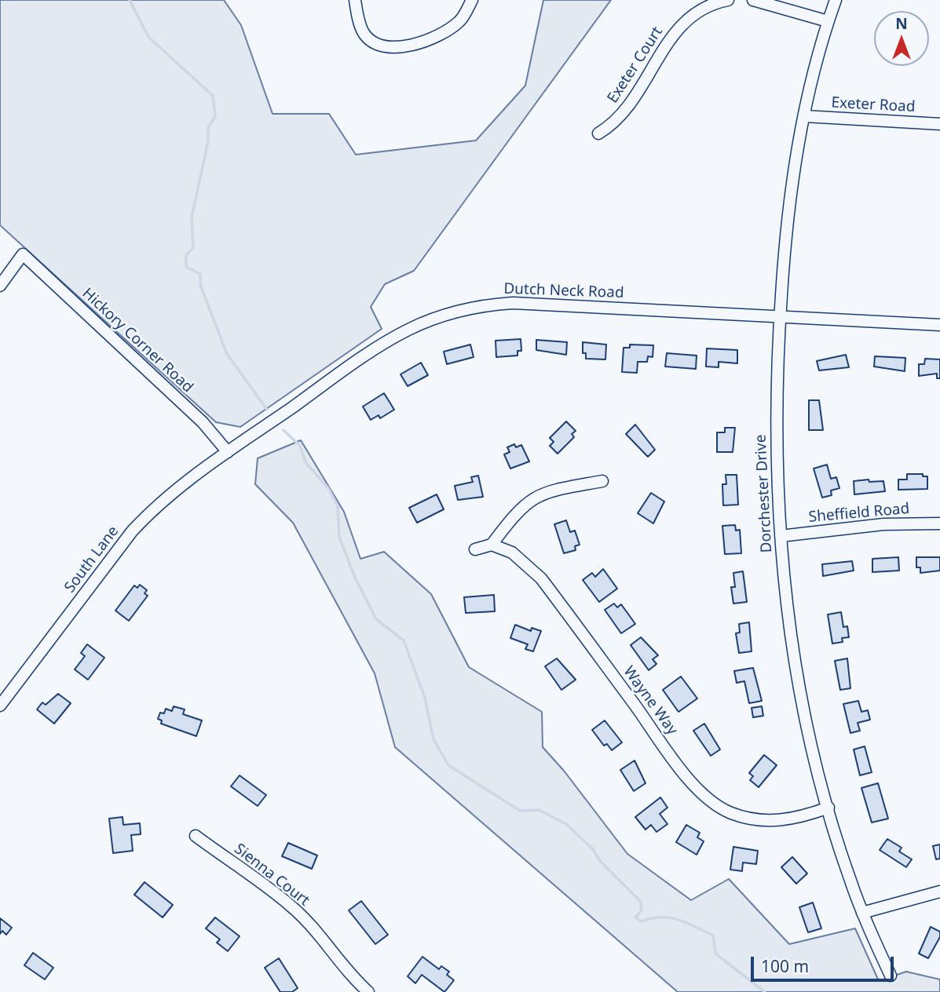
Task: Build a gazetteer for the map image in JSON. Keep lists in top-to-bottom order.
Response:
{
  "streets": {
    "street": [
      "Exeter Court",
      "Exeter Road",
      "Dutch Neck Road",
      "Hickory Corner Road",
      "Dorchester Drive",
      "Sheffield Road",
      "South Lane",
      "Wayne Way",
      "Sienna Court"
    ]
  },
  "crossings": [
    ["Exeter Road", "Dorchester Drive"],
    ["Dutch Neck Road", "Hickory Corner Road"],
    ["Dutch Neck Road", "Dorchester Drive"],
    ["Dutch Neck Road", "South Lane"],
    ["Hickory Corner Road", "South Lane"],
    ["Dorchester Drive", "Sheffield Road"],
    ["Dorchester Drive", "Wayne Way"]
  ],
  "scale_bar": "100 m",
  "north": "top"
}
